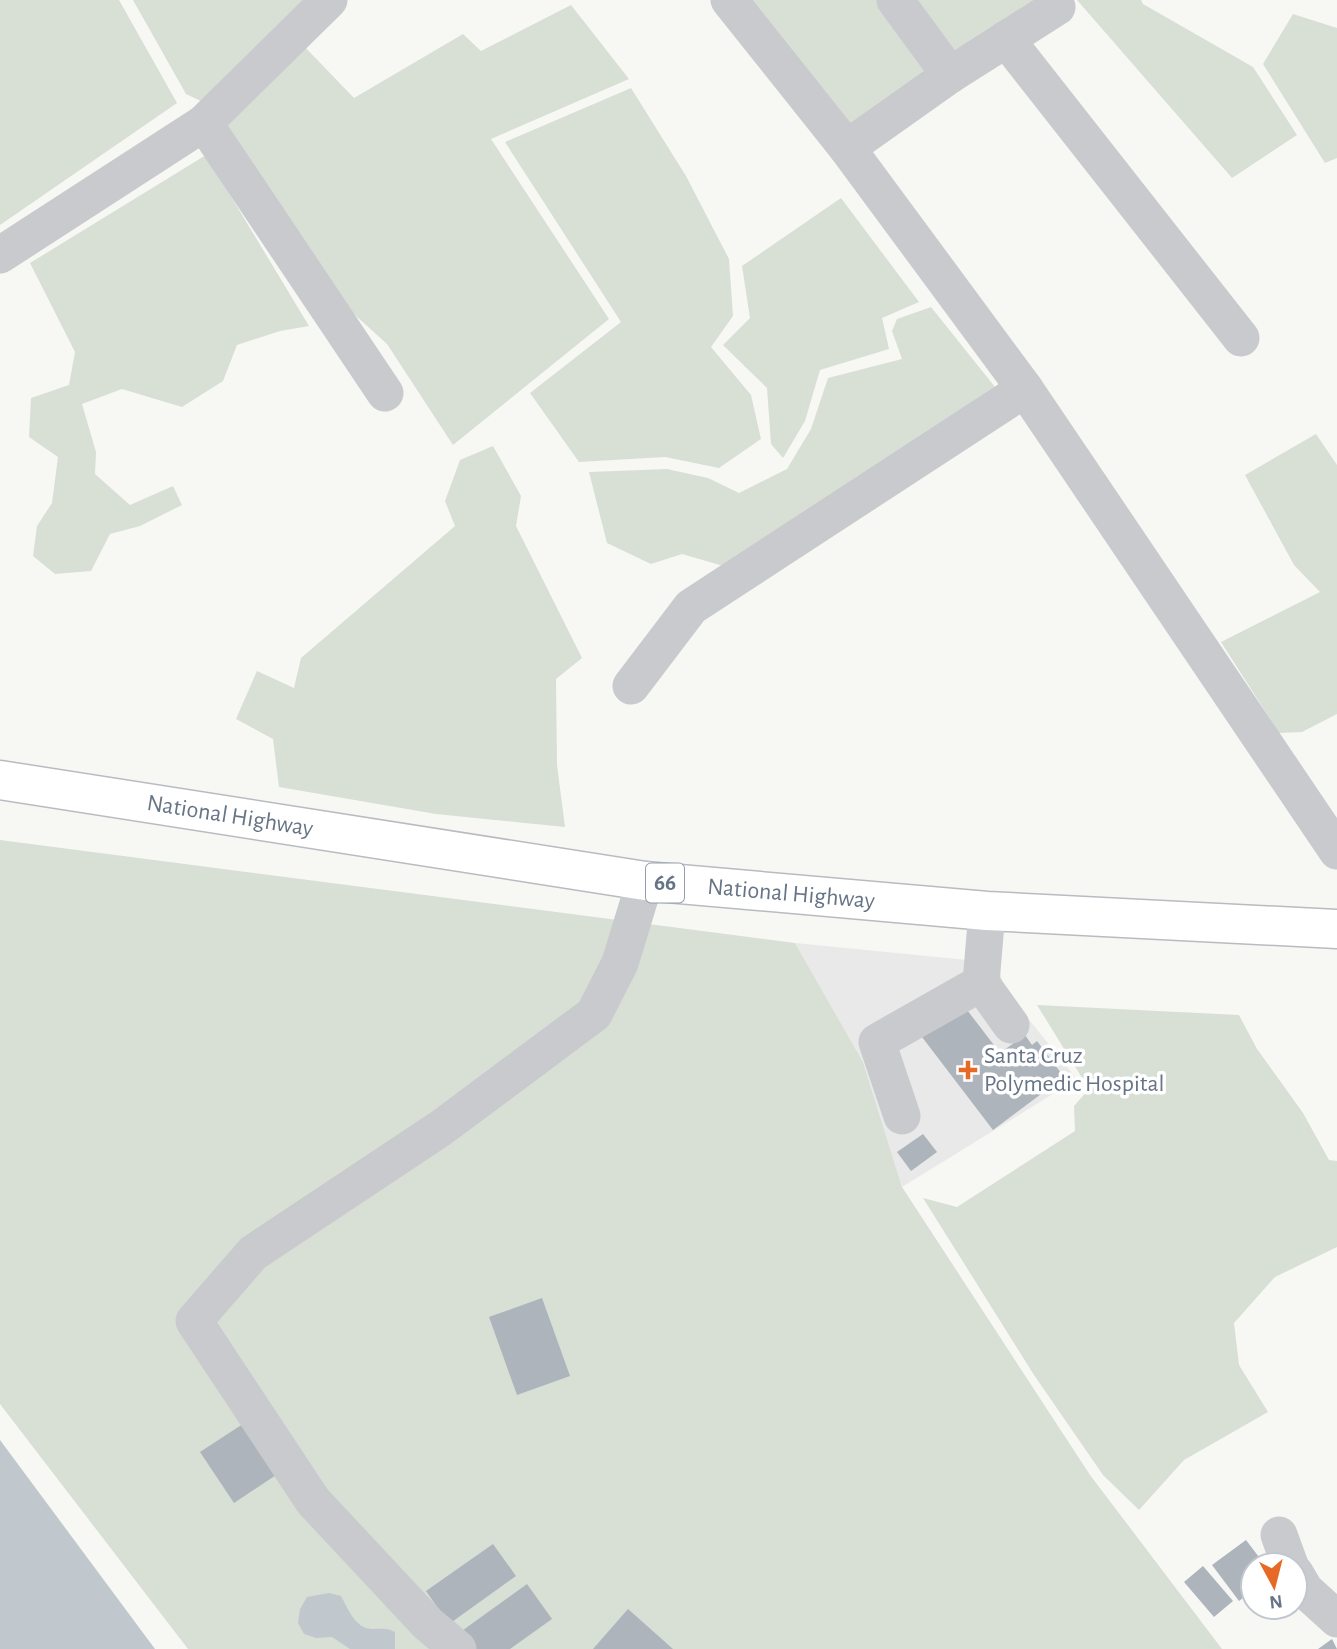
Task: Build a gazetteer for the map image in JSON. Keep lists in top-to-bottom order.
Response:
{
  "streets": {
    "main road": ["National Highway", "66"]
  },
  "places": {
    "health": ["Santa Cruz Polymedic Hospital"]
  },
  "north": "bottom"
}
